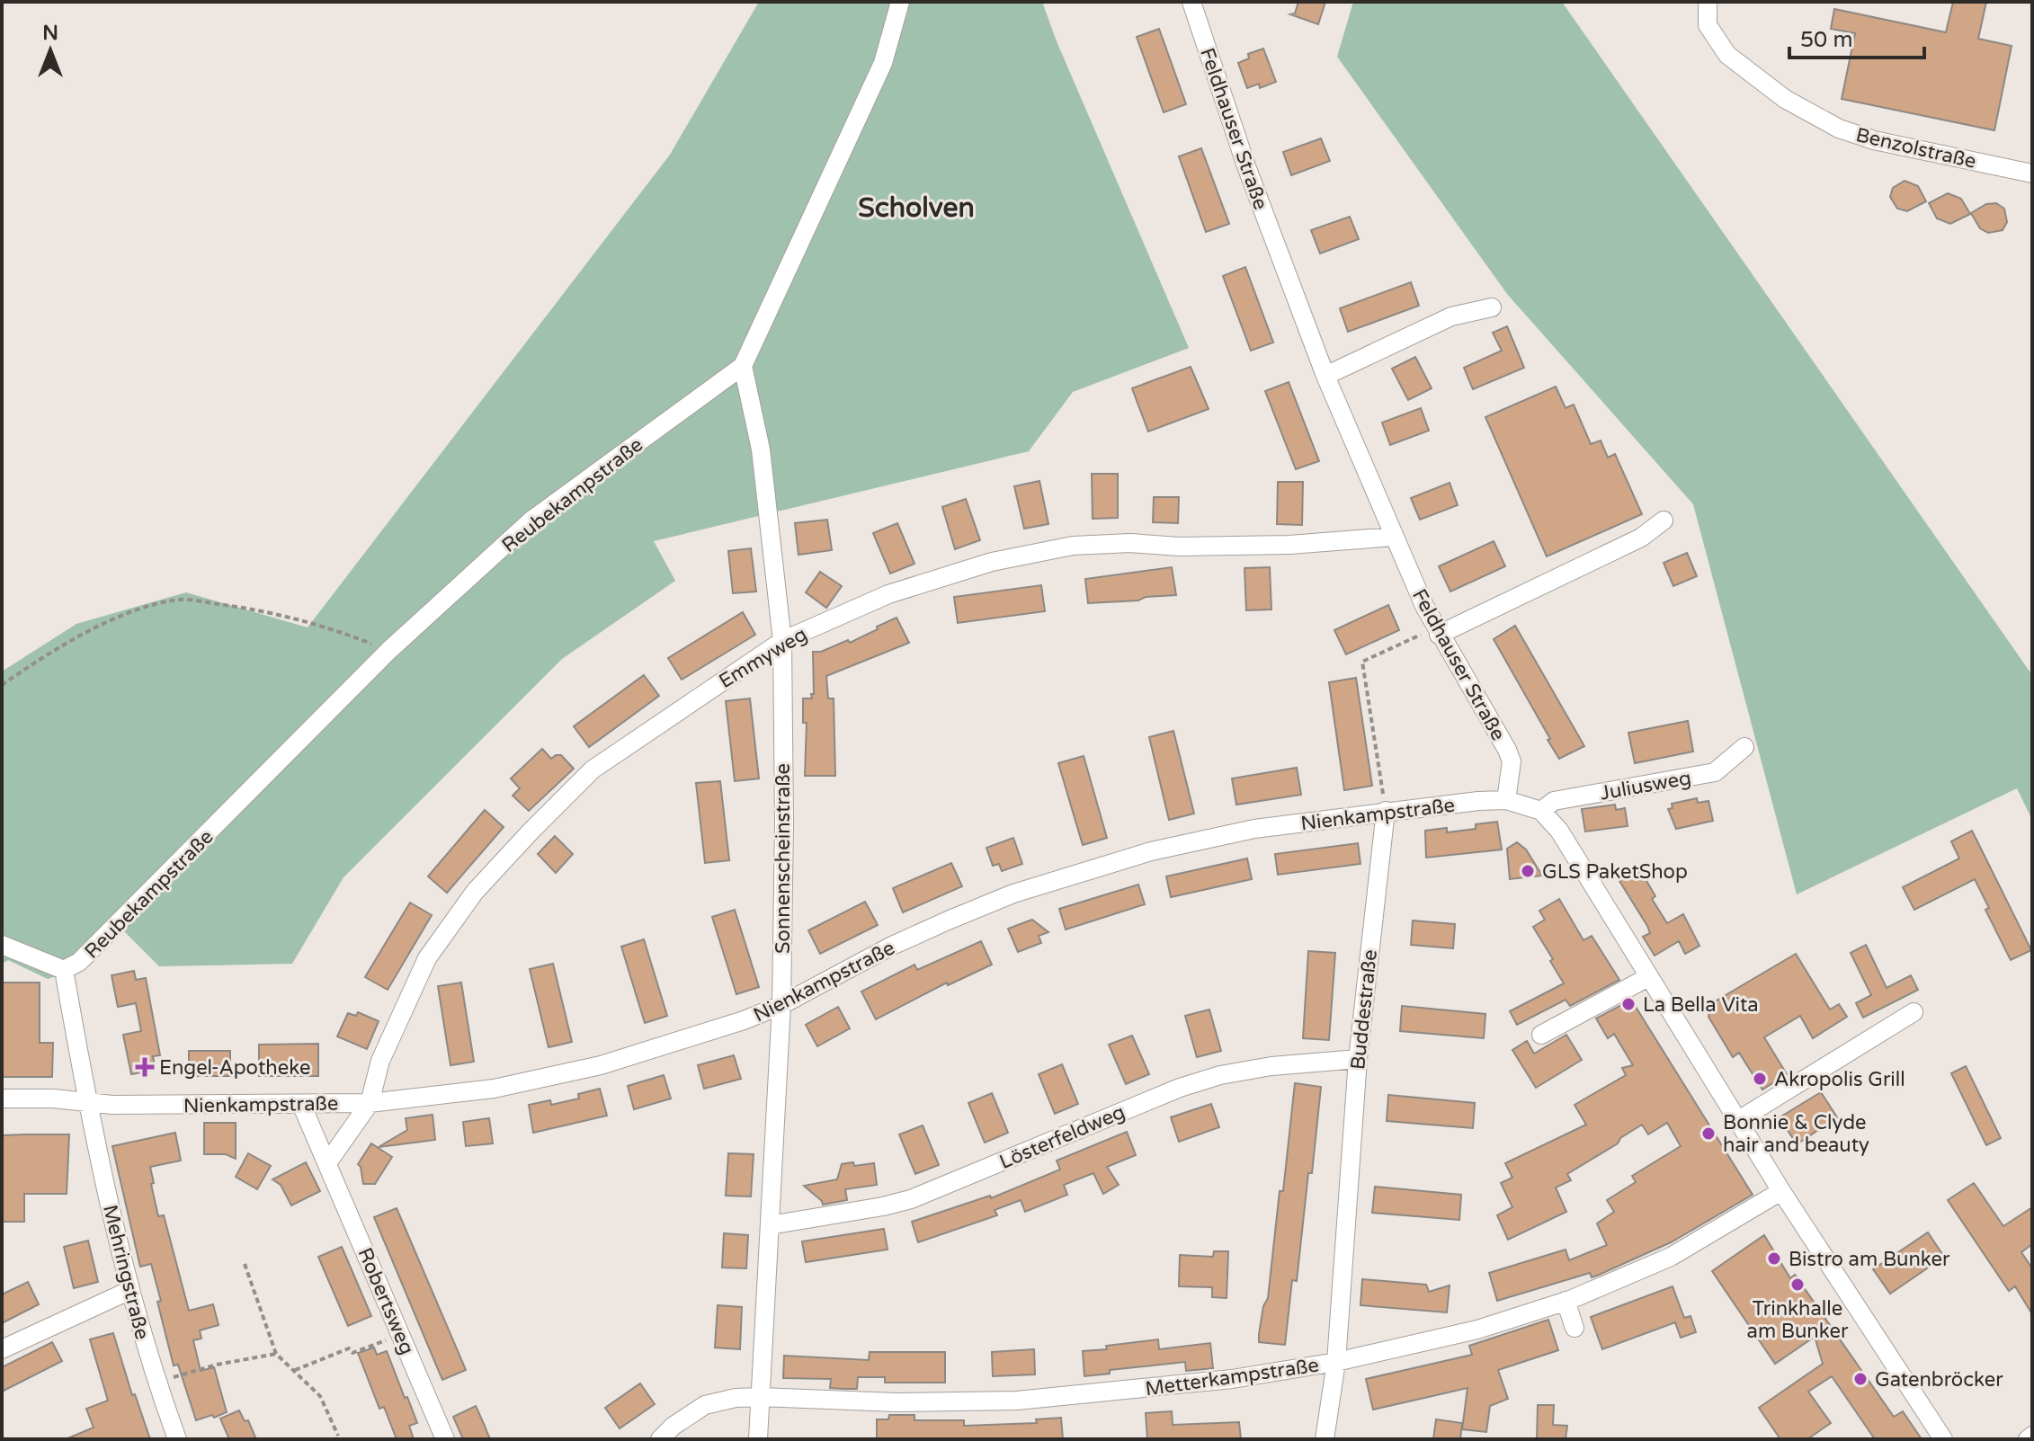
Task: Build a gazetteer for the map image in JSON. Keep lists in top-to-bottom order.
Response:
{
  "streets": {
    "street": [
      "Feldhauser Straße",
      "Benzolstraße",
      "Reubekampstraße",
      "Emmyweg",
      "Juliusweg",
      "Nienkampstraße",
      "Sonnenscheinstraße",
      "Buddestraße",
      "Lösterfeldweg",
      "Mehringstraße",
      "Robertsweg",
      "Metterkampstraße"
    ]
  },
  "crossings": [
    ["Feldhauser Straße", "Emmyweg"],
    ["Feldhauser Straße", "Nienkampstraße"],
    ["Reubekampstraße", "Sonnenscheinstraße"],
    ["Reubekampstraße", "Mehringstraße"],
    ["Emmyweg", "Nienkampstraße"],
    ["Emmyweg", "Sonnenscheinstraße"],
    ["Nienkampstraße", "Sonnenscheinstraße"],
    ["Nienkampstraße", "Buddestraße"],
    ["Nienkampstraße", "Mehringstraße"],
    ["Nienkampstraße", "Robertsweg"],
    ["Sonnenscheinstraße", "Lösterfeldweg"],
    ["Sonnenscheinstraße", "Metterkampstraße"],
    ["Buddestraße", "Lösterfeldweg"],
    ["Buddestraße", "Metterkampstraße"]
  ],
  "districts": ["Scholven"],
  "places": {
    "other": [
      "GLS PaketShop",
      "La Bella Vita",
      "Akropolis Grill",
      "Bonnie & Clyde hair and beauty",
      "Bistro am Bunker",
      "Trinkhalle am Bunker",
      "Gatenbröcker"
    ],
    "health": ["Engel-Apotheke"]
  },
  "scale_bar": "50 m",
  "north": "top"
}
